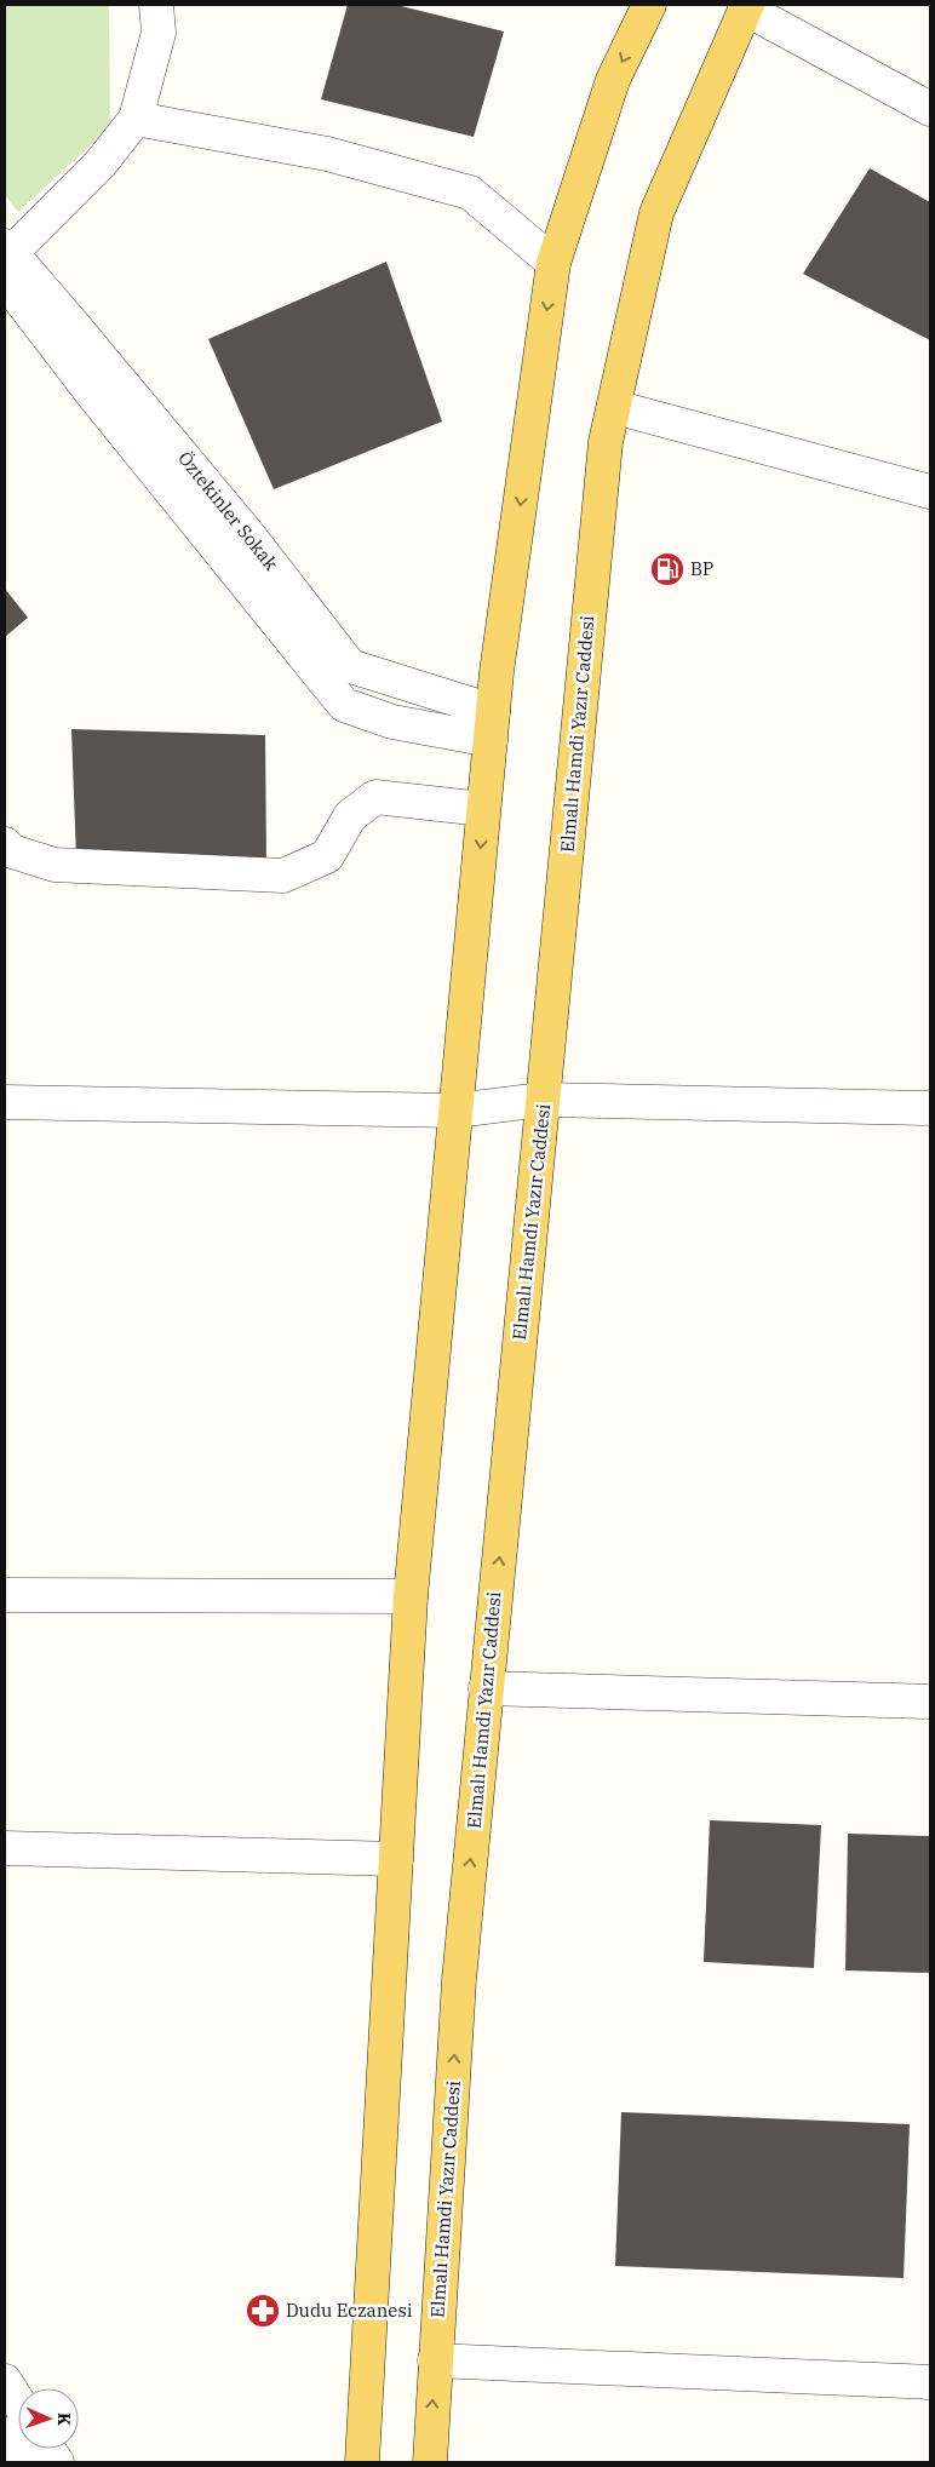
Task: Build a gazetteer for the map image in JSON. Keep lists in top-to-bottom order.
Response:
{
  "streets": {
    "main road": ["Elmalı Hamdi Yazır Caddesi"],
    "street": ["Öztekinler Sokak"]
  },
  "places": {
    "fuel station": ["BP"],
    "pharmacy": ["Dudu Eczanesi"]
  },
  "north": "right"
}
